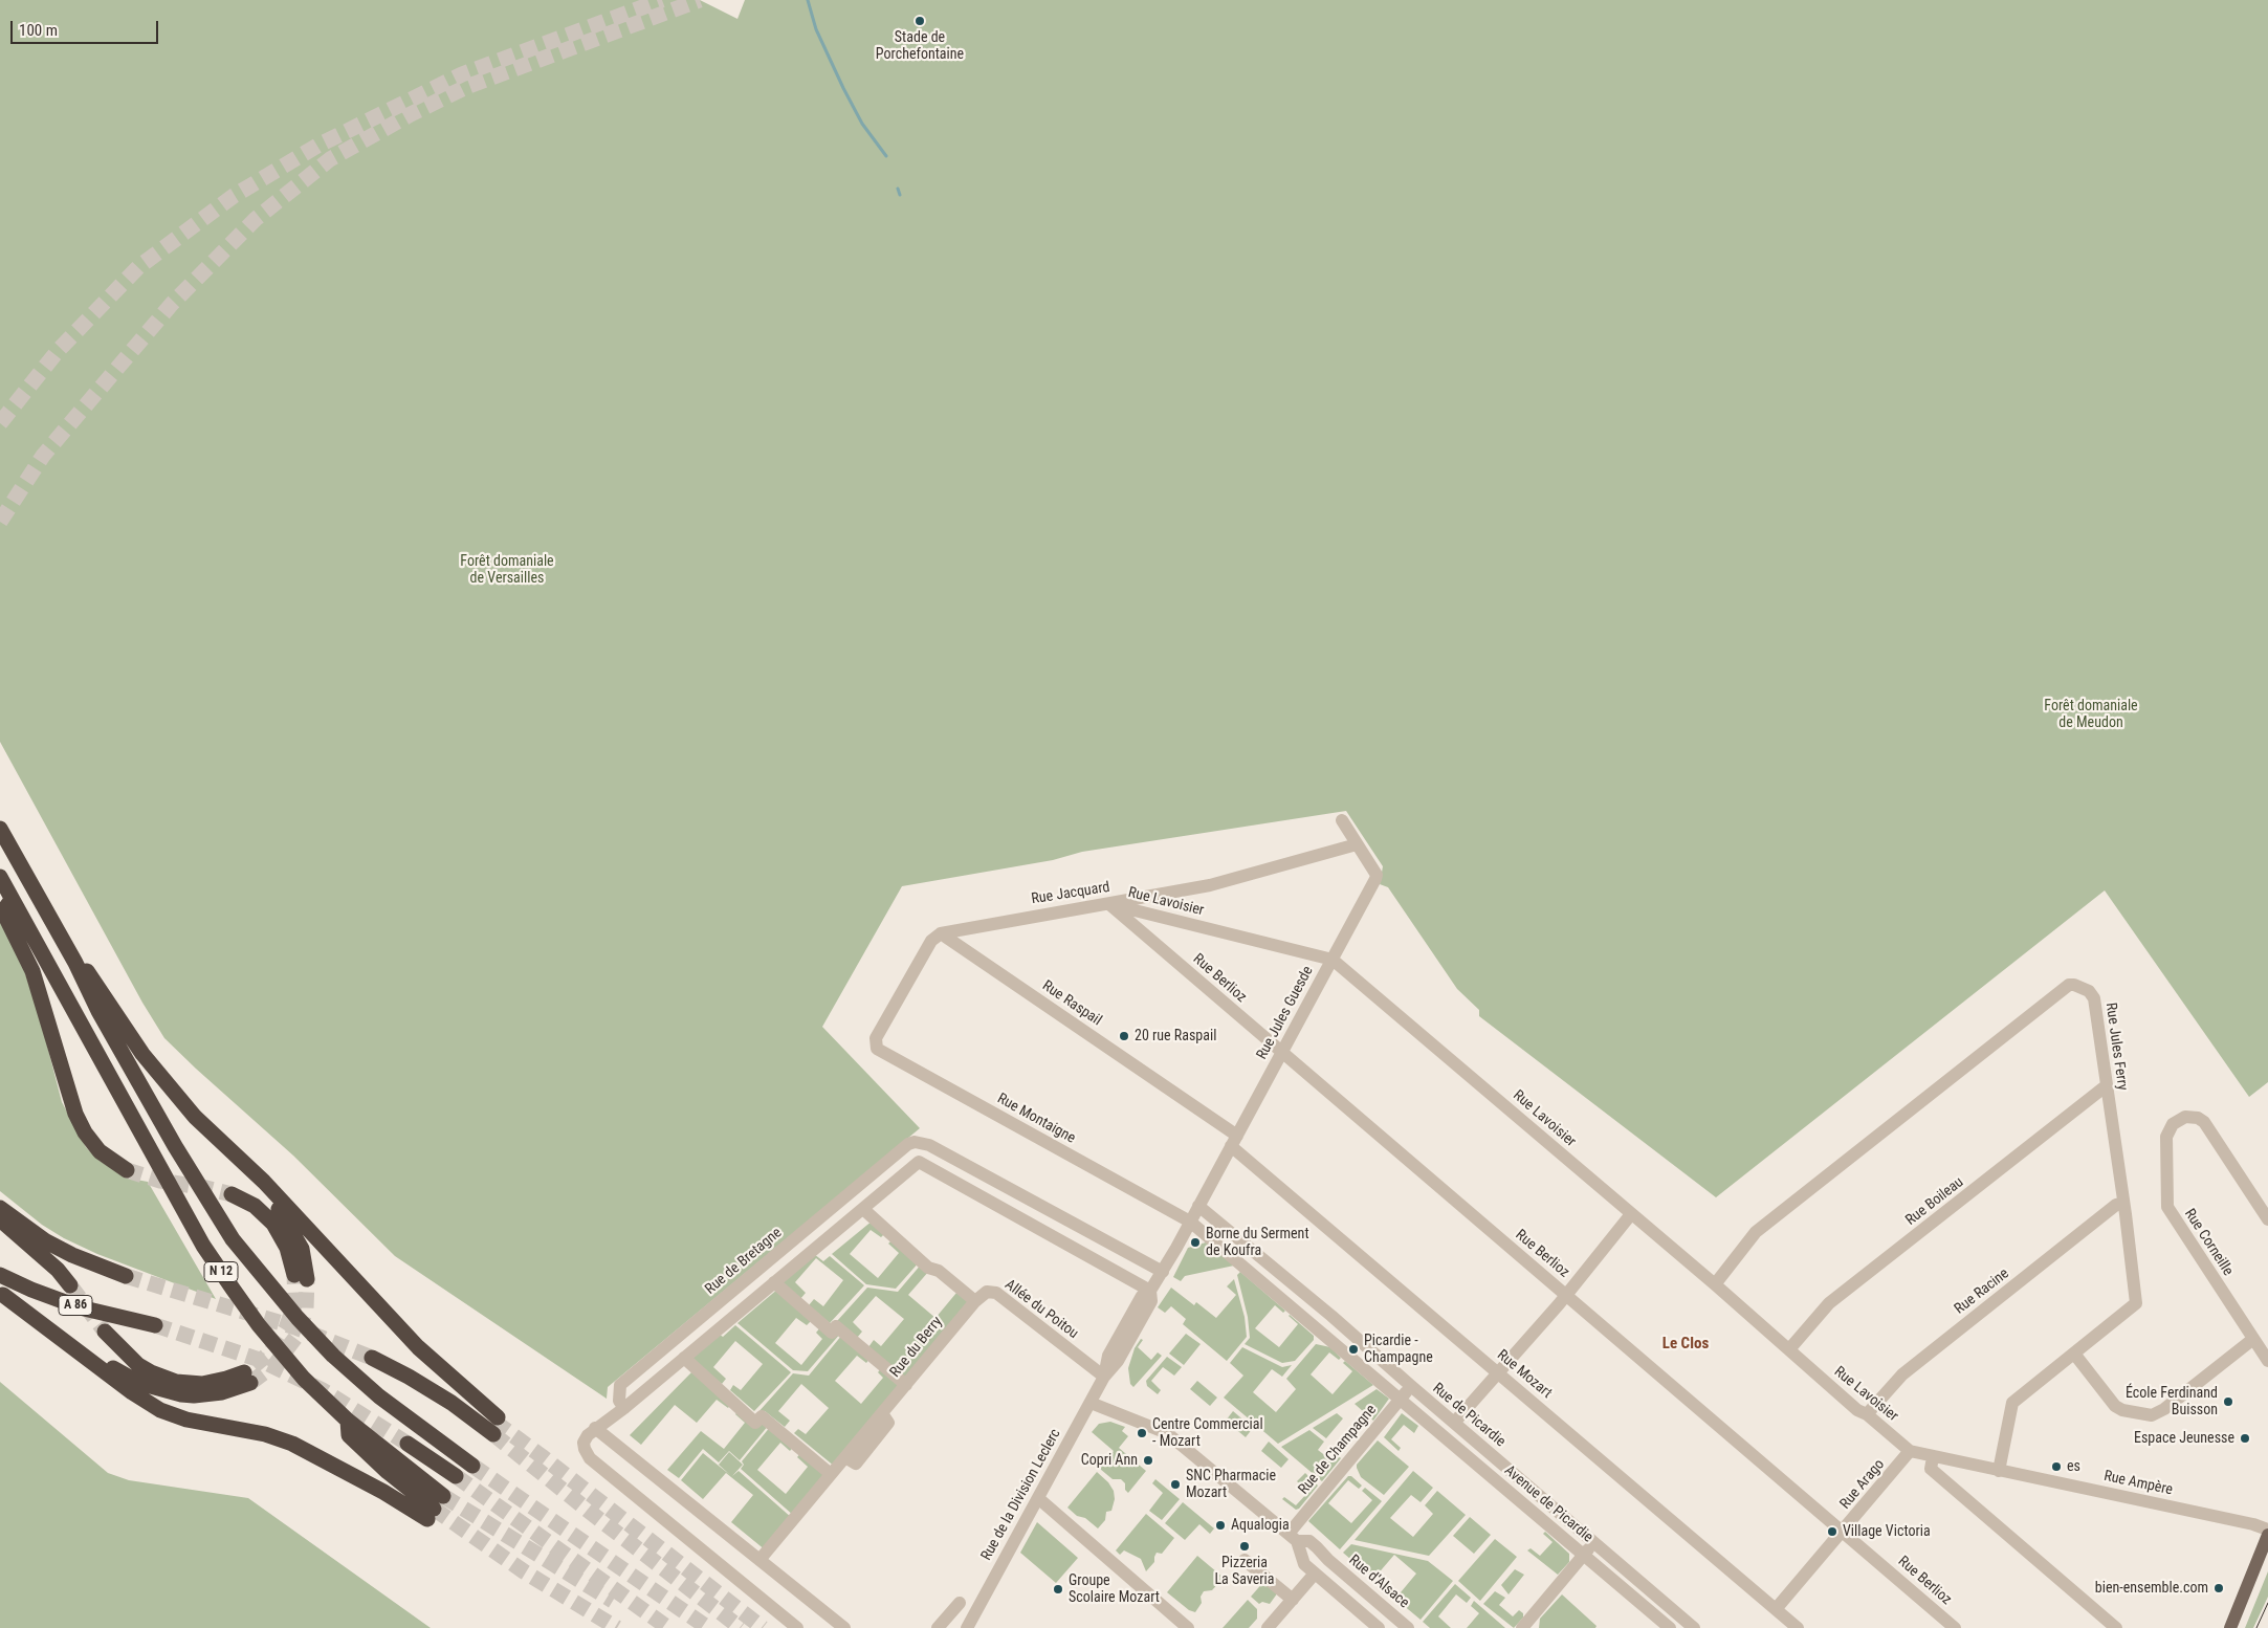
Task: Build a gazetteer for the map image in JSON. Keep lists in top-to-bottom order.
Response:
{
  "streets": {
    "highway": ["N 12", "A 86"],
    "street": [
      "Rue Jacquard",
      "Rue Lavoisier",
      "Rue Berlioz",
      "Rue Raspail",
      "Rue Jules Guesde",
      "Rue Jules Ferry",
      "Rue Montaigne",
      "Rue Boileau",
      "Rue Corneille",
      "Rue de Bretagne",
      "Rue Racine",
      "Allée du Poitou",
      "Rue du Berry",
      "Rue Mozart",
      "Rue de Picardie",
      "Rue de Champagne",
      "Rue Ampère",
      "Rue Arago",
      "Rue de la Division Leclerc",
      "Avenue de Picardie",
      "Rue d'Alsace"
    ]
  },
  "crossings": [
    ["Rue Jacquard", "Rue Lavoisier"],
    ["Rue Jacquard", "Rue Berlioz"],
    ["Rue Jacquard", "Rue Raspail"],
    ["Rue Jacquard", "Rue Jules Guesde"],
    ["Rue Jacquard", "Rue Montaigne"],
    ["Rue Lavoisier", "Rue Berlioz"],
    ["Rue Lavoisier", "Rue Jules Guesde"],
    ["Rue Lavoisier", "Rue Jules Ferry"],
    ["Rue Lavoisier", "Rue Boileau"],
    ["Rue Lavoisier", "Rue Racine"],
    ["Rue Lavoisier", "Rue Ampère"],
    ["Rue Lavoisier", "Rue Arago"],
    ["Rue Berlioz", "Rue Jules Guesde"],
    ["Rue Berlioz", "Rue Arago"],
    ["Rue Raspail", "Rue Jules Guesde"],
    ["Rue Raspail", "Rue Montaigne"],
    ["Rue Raspail", "Rue Mozart"],
    ["Rue Jules Guesde", "Rue Montaigne"],
    ["Rue Jules Guesde", "Rue Mozart"],
    ["Rue Jules Guesde", "Rue de Picardie"],
    ["Rue Jules Guesde", "Rue de la Division Leclerc"],
    ["Rue Jules Guesde", "Avenue de Picardie"],
    ["Rue Jules Ferry", "Rue Boileau"],
    ["Rue Jules Ferry", "Rue Racine"],
    ["Rue Jules Ferry", "Rue Ampère"],
    ["Rue Montaigne", "Rue de la Division Leclerc"],
    ["Rue Montaigne", "Avenue de Picardie"],
    ["Allée du Poitou", "Rue du Berry"],
    ["Allée du Poitou", "Rue de la Division Leclerc"],
    ["Rue Mozart", "Rue Arago"],
    ["Rue de Picardie", "Rue de Champagne"],
    ["Rue de Champagne", "Avenue de Picardie"],
    ["Rue de Champagne", "Rue d'Alsace"],
    ["Rue Ampère", "Rue Arago"],
    ["Rue de la Division Leclerc", "Avenue de Picardie"]
  ],
  "districts": ["Le Clos"],
  "parks": ["Forêt domaniale de Versailles", "Forêt domaniale de Meudon"],
  "places": [
    "Stade de Porchefontaine",
    "20 rue Raspail",
    "Borne du Serment de Koufra",
    "Picardie - Champagne",
    "École Ferdinand Buisson",
    "Centre Commercial - Mozart",
    "Espace Jeunesse",
    "Copri Ann",
    "es",
    "SNC Pharmacie Mozart",
    "Aqualogia",
    "Village Victoria",
    "Pizzeria La Saveria",
    "bien-ensemble.com",
    "Groupe Scolaire Mozart"
  ],
  "scale_bar": "100 m"
}
